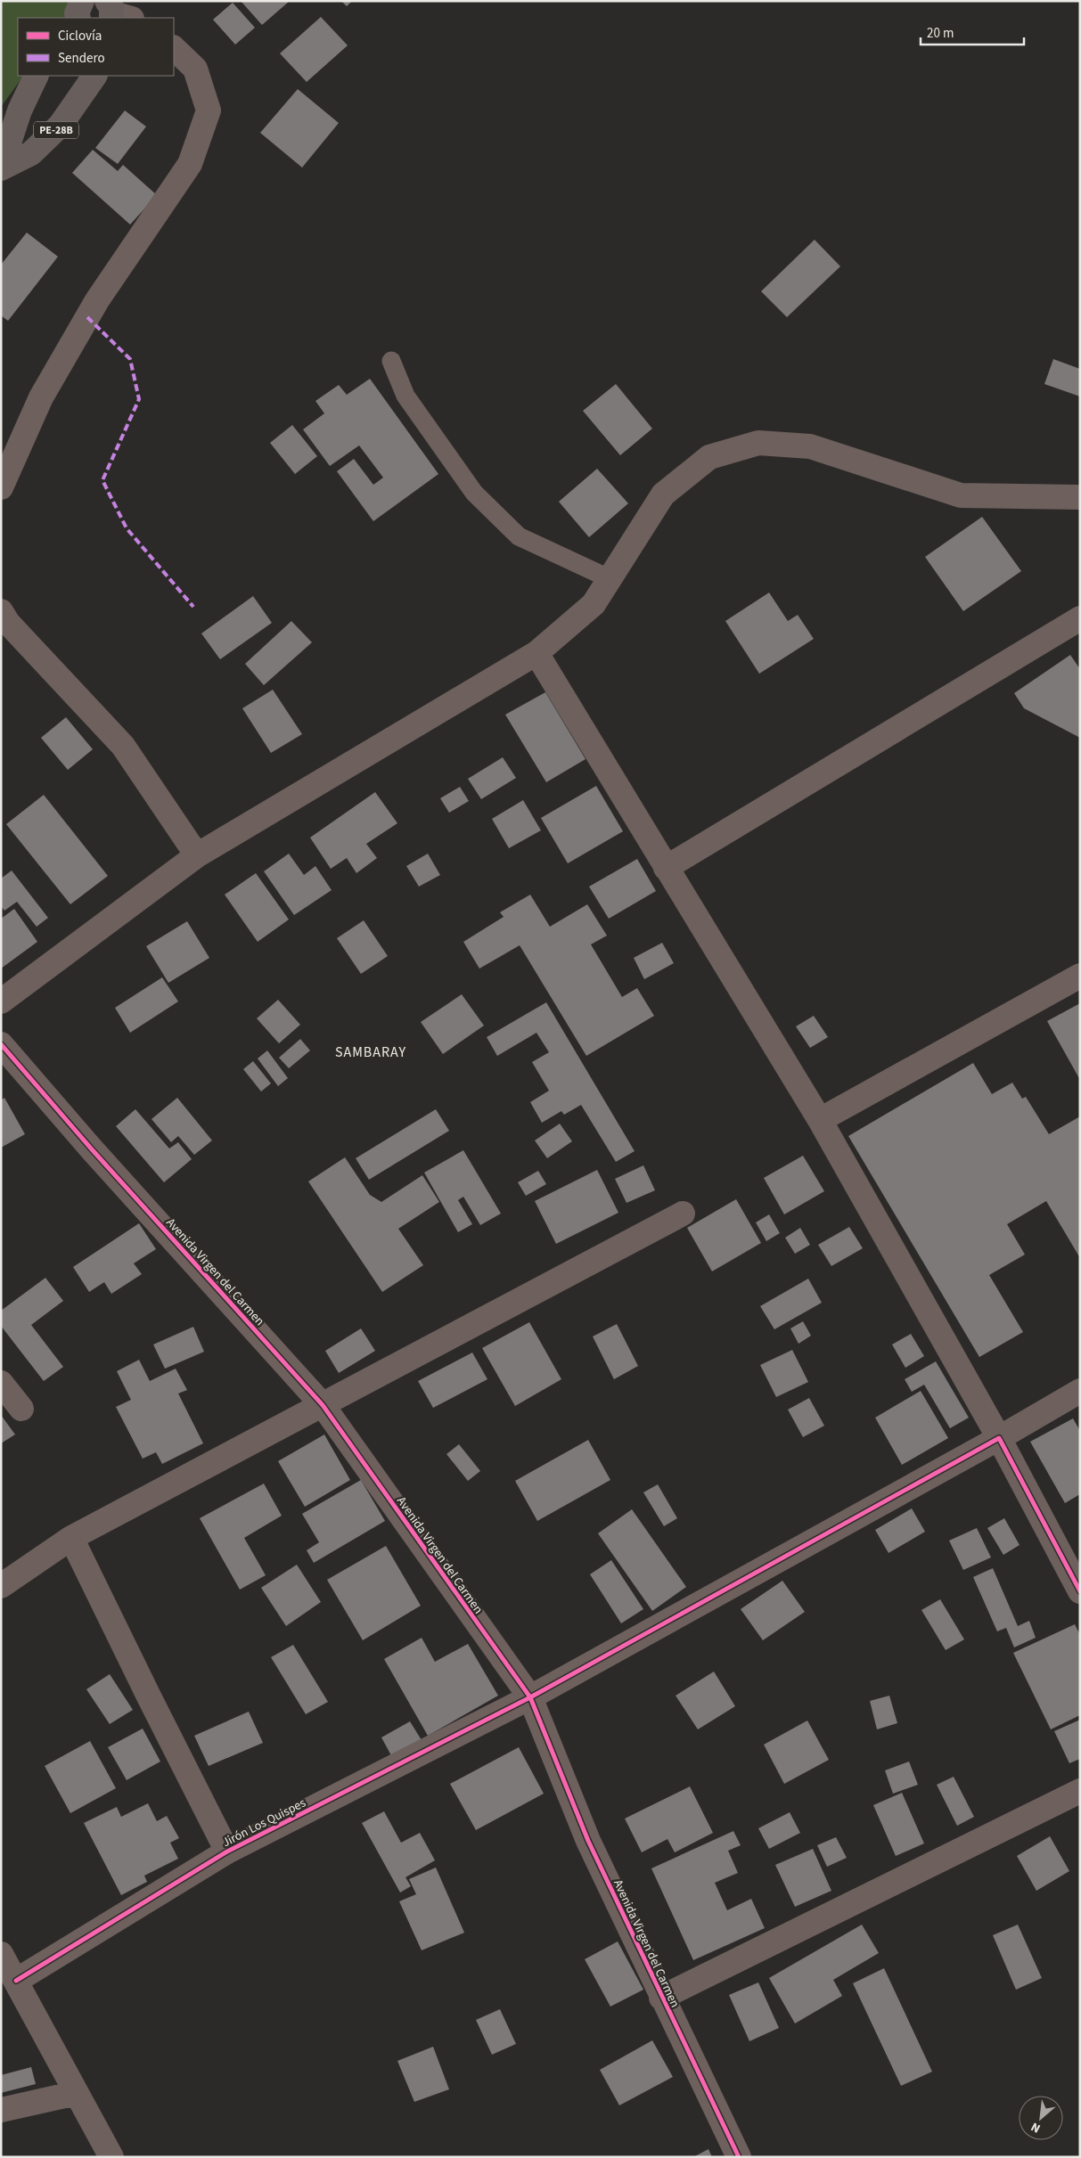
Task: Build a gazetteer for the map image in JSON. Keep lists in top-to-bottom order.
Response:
{
  "streets": {
    "highway": ["PE-28B"],
    "street": ["Avenida Virgen del Carmen", "Jirón Los Quispes"]
  },
  "crossings": [
    ["Avenida Virgen del Carmen", "Jirón Los Quispes"]
  ],
  "districts": ["SAMBARAY"],
  "legend": ["Ciclovía", "Sendero"],
  "scale_bar": "20 m",
  "north": "bottom left"
}
